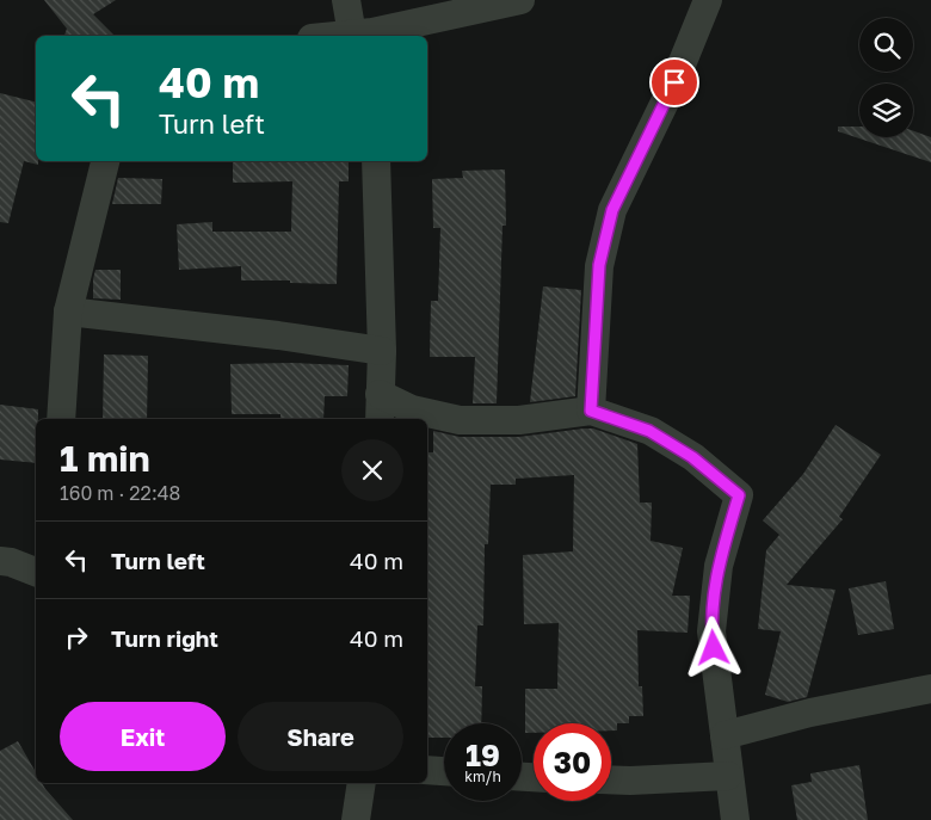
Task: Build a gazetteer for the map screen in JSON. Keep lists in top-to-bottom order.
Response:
{
  "page": {
    "turn": ["40 m", "Turn left"],
    "heading": ["1 min", "160 m · 22:48"],
    "list": [
      {
        "name": "Turn left",
        "value": "40 m"
      },
      {
        "name": "Turn right",
        "value": "40 m"
      }
    ],
    "buttons": ["Exit", "Share"],
    "speed": "19 km/h",
    "limit": "30"
  }
}
